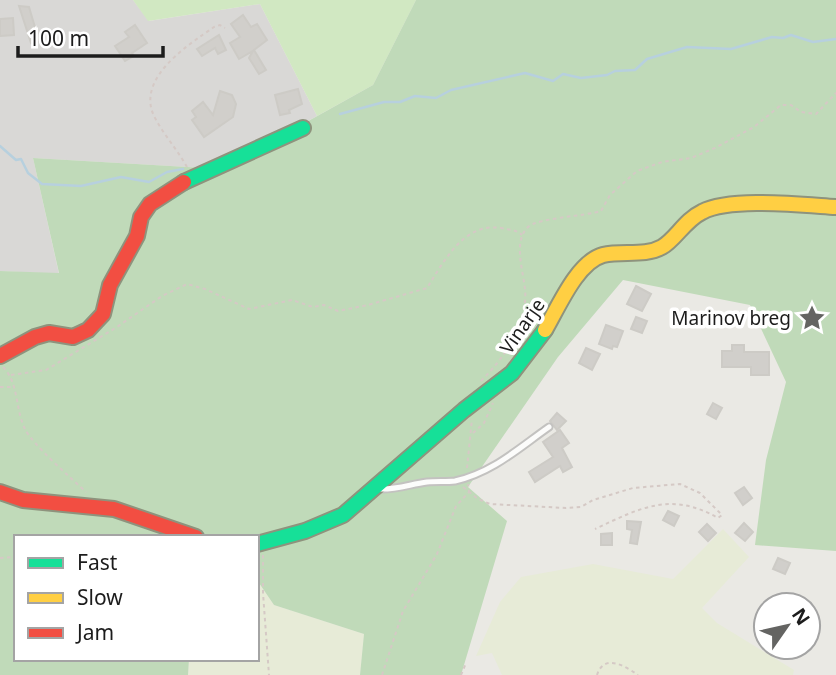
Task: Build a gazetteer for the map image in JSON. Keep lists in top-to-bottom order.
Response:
{
  "streets": {
    "street": ["Vinarje"]
  },
  "places": {
    "place": ["Marinov breg"]
  },
  "legend": ["Fast", "Slow", "Jam"],
  "scale_bar": "100 m",
  "north": "top right"
}
